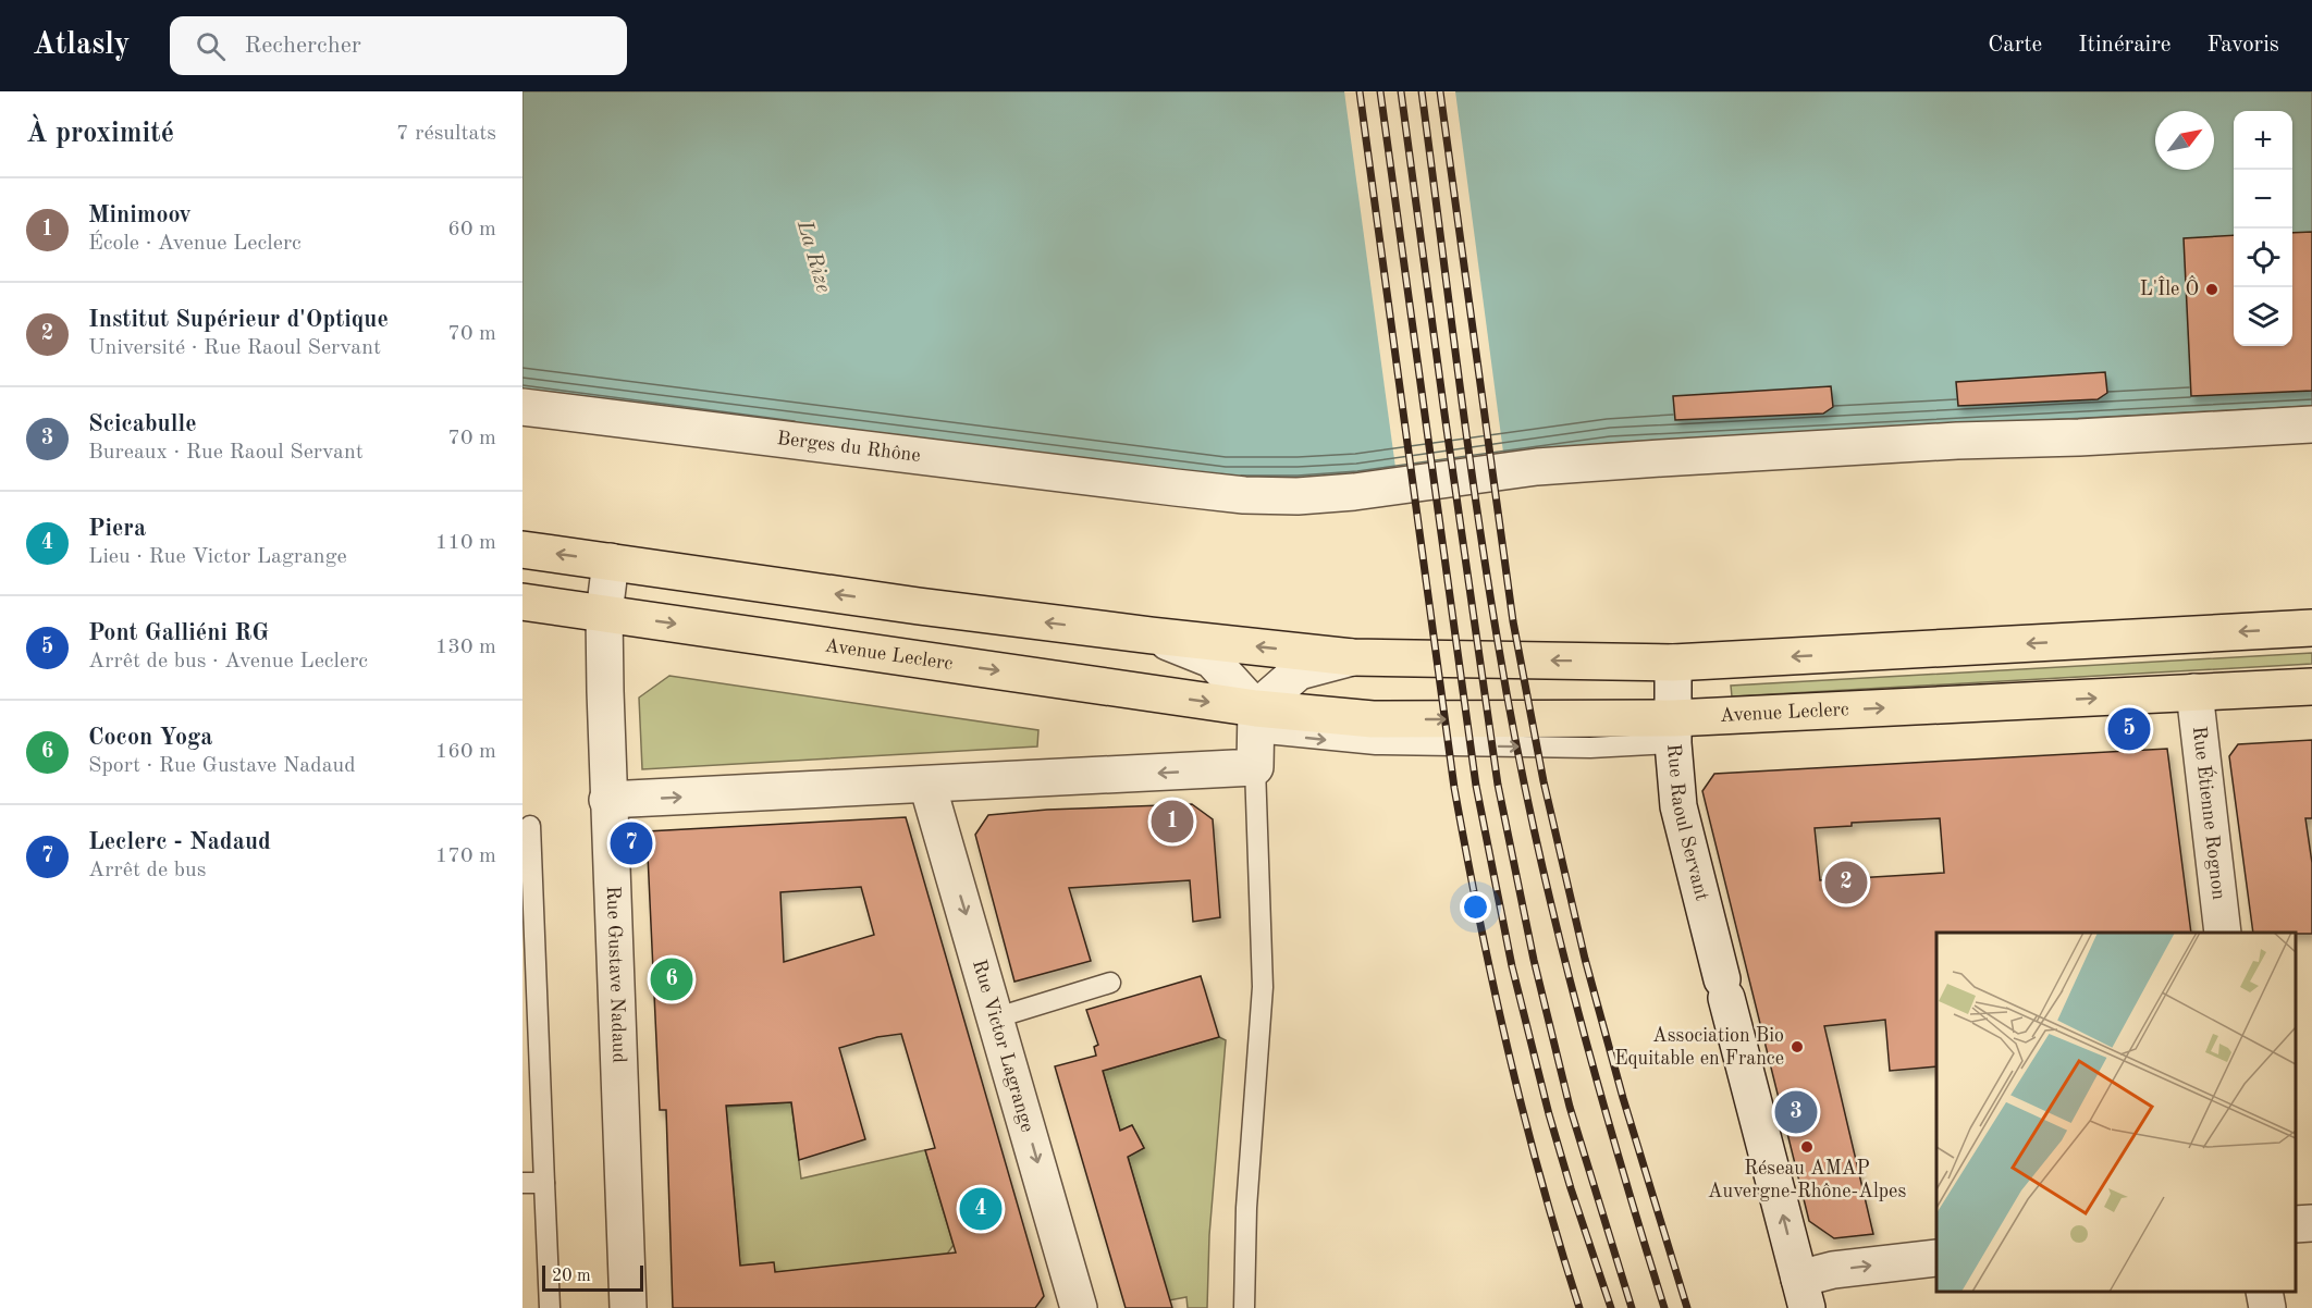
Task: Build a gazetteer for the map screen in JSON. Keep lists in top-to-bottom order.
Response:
{
  "streets": {
    "main road": ["Avenue Leclerc"],
    "street": [
      "Berges du Rhône",
      "Rue Étienne Rognon",
      "Rue Raoul Servant",
      "Rue Gustave Nadaud",
      "Rue Victor Lagrange"
    ]
  },
  "crossings": [
    ["Avenue Leclerc", "Rue Étienne Rognon"],
    ["Avenue Leclerc", "Rue Raoul Servant"],
    ["Avenue Leclerc", "Rue Gustave Nadaud"],
    ["Avenue Leclerc", "Rue Victor Lagrange"]
  ],
  "one_way": ["Rue Raoul Servant", "Rue Victor Lagrange"],
  "water": ["La Rize"],
  "places": ["L'Île Ô", "Association Bio Equitable en France", "Réseau AMAP Auvergne-Rhône-Alpes"],
  "scale_bar": "20 m",
  "north": "top right",
  "page": {
    "header": "Atlasly",
    "search": "Rechercher",
    "nav": ["Carte", "Itinéraire", "Favoris"],
    "heading": ["À proximité", "7 résultats"],
    "map_buttons": ["+", "−"],
    "list": [
      {
        "mark": "1",
        "name": "Minimoov",
        "note": "École · Avenue Leclerc",
        "value": "60 m"
      },
      {
        "mark": "2",
        "name": "Institut Supérieur d'Optique",
        "note": "Université · Rue Raoul Servant",
        "value": "70 m"
      },
      {
        "mark": "3",
        "name": "Scicabulle",
        "note": "Bureaux · Rue Raoul Servant",
        "value": "70 m"
      },
      {
        "mark": "4",
        "name": "Piera",
        "note": "Lieu · Rue Victor Lagrange",
        "value": "110 m"
      },
      {
        "mark": "5",
        "name": "Pont Galliéni RG",
        "note": "Arrêt de bus · Avenue Leclerc",
        "value": "130 m"
      },
      {
        "mark": "6",
        "name": "Cocon Yoga",
        "note": "Sport · Rue Gustave Nadaud",
        "value": "160 m"
      },
      {
        "mark": "7",
        "name": "Leclerc - Nadaud",
        "note": "Arrêt de bus",
        "value": "170 m"
      }
    ],
    "pins": [
      "5",
      "1",
      "7",
      "2",
      "6",
      "3",
      "4"
    ],
    "scale": "20 m"
  }
}
